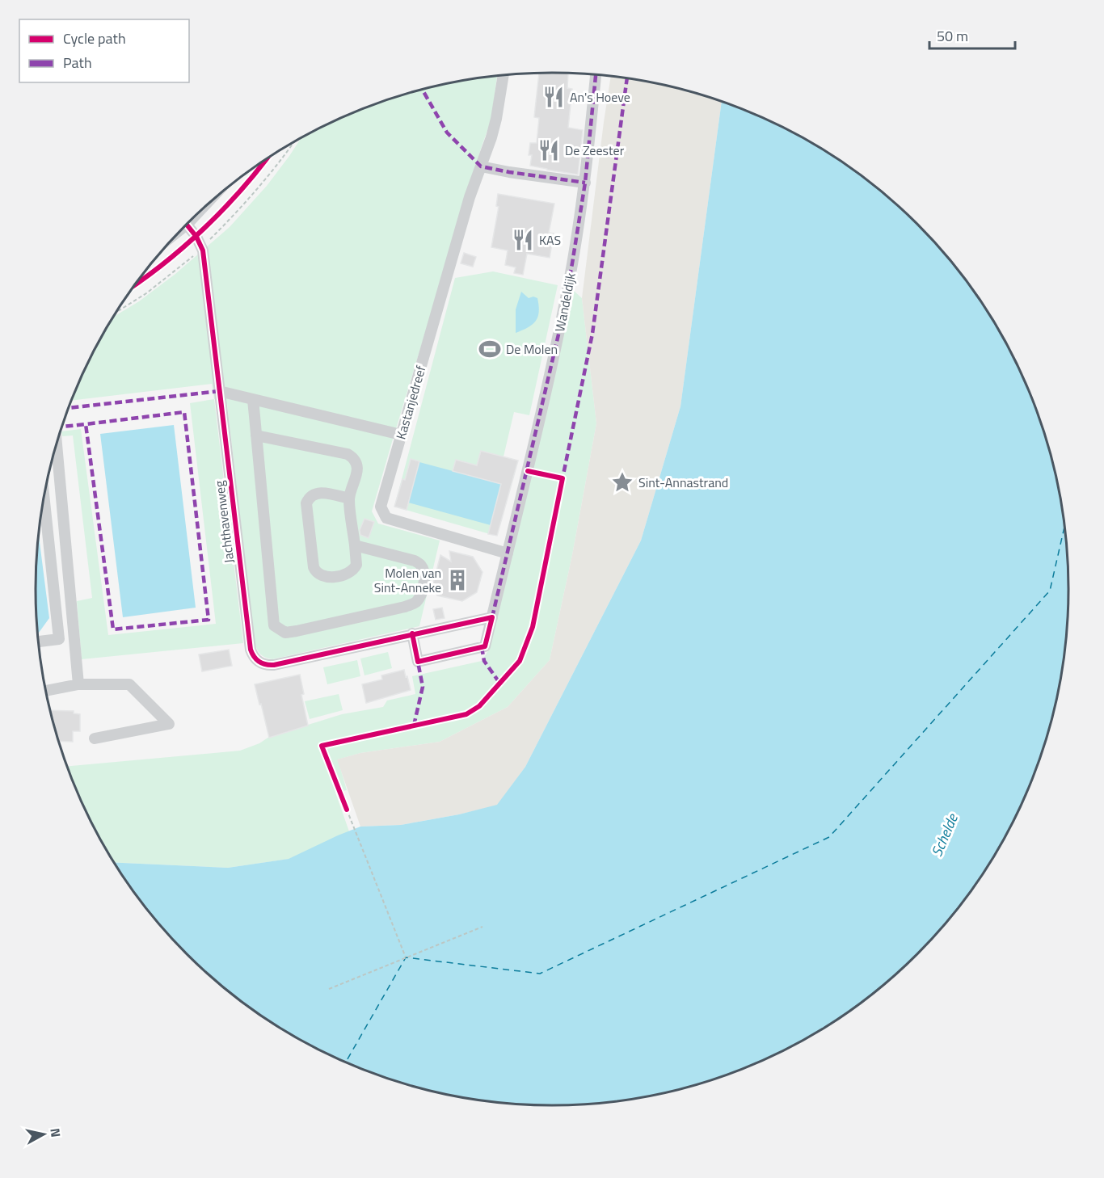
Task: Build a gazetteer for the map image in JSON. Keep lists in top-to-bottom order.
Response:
{
  "streets": {
    "street": ["Wandeldijk", "Kastanjedreef", "Jachthavenweg"]
  },
  "crossings": [
    ["Wandeldijk", "Kastanjedreef"],
    ["Wandeldijk", "Jachthavenweg"]
  ],
  "water": ["Schelde"],
  "places": {
    "restaurant": ["An's Hoeve", "De Zeester", "KAS"],
    "sports": ["De Molen"],
    "place": ["Sint-Annastrand"],
    "building": ["Molen van Sint-Anneke"]
  },
  "legend": ["Cycle path", "Path"],
  "scale_bar": "50 m",
  "north": "right"
}
